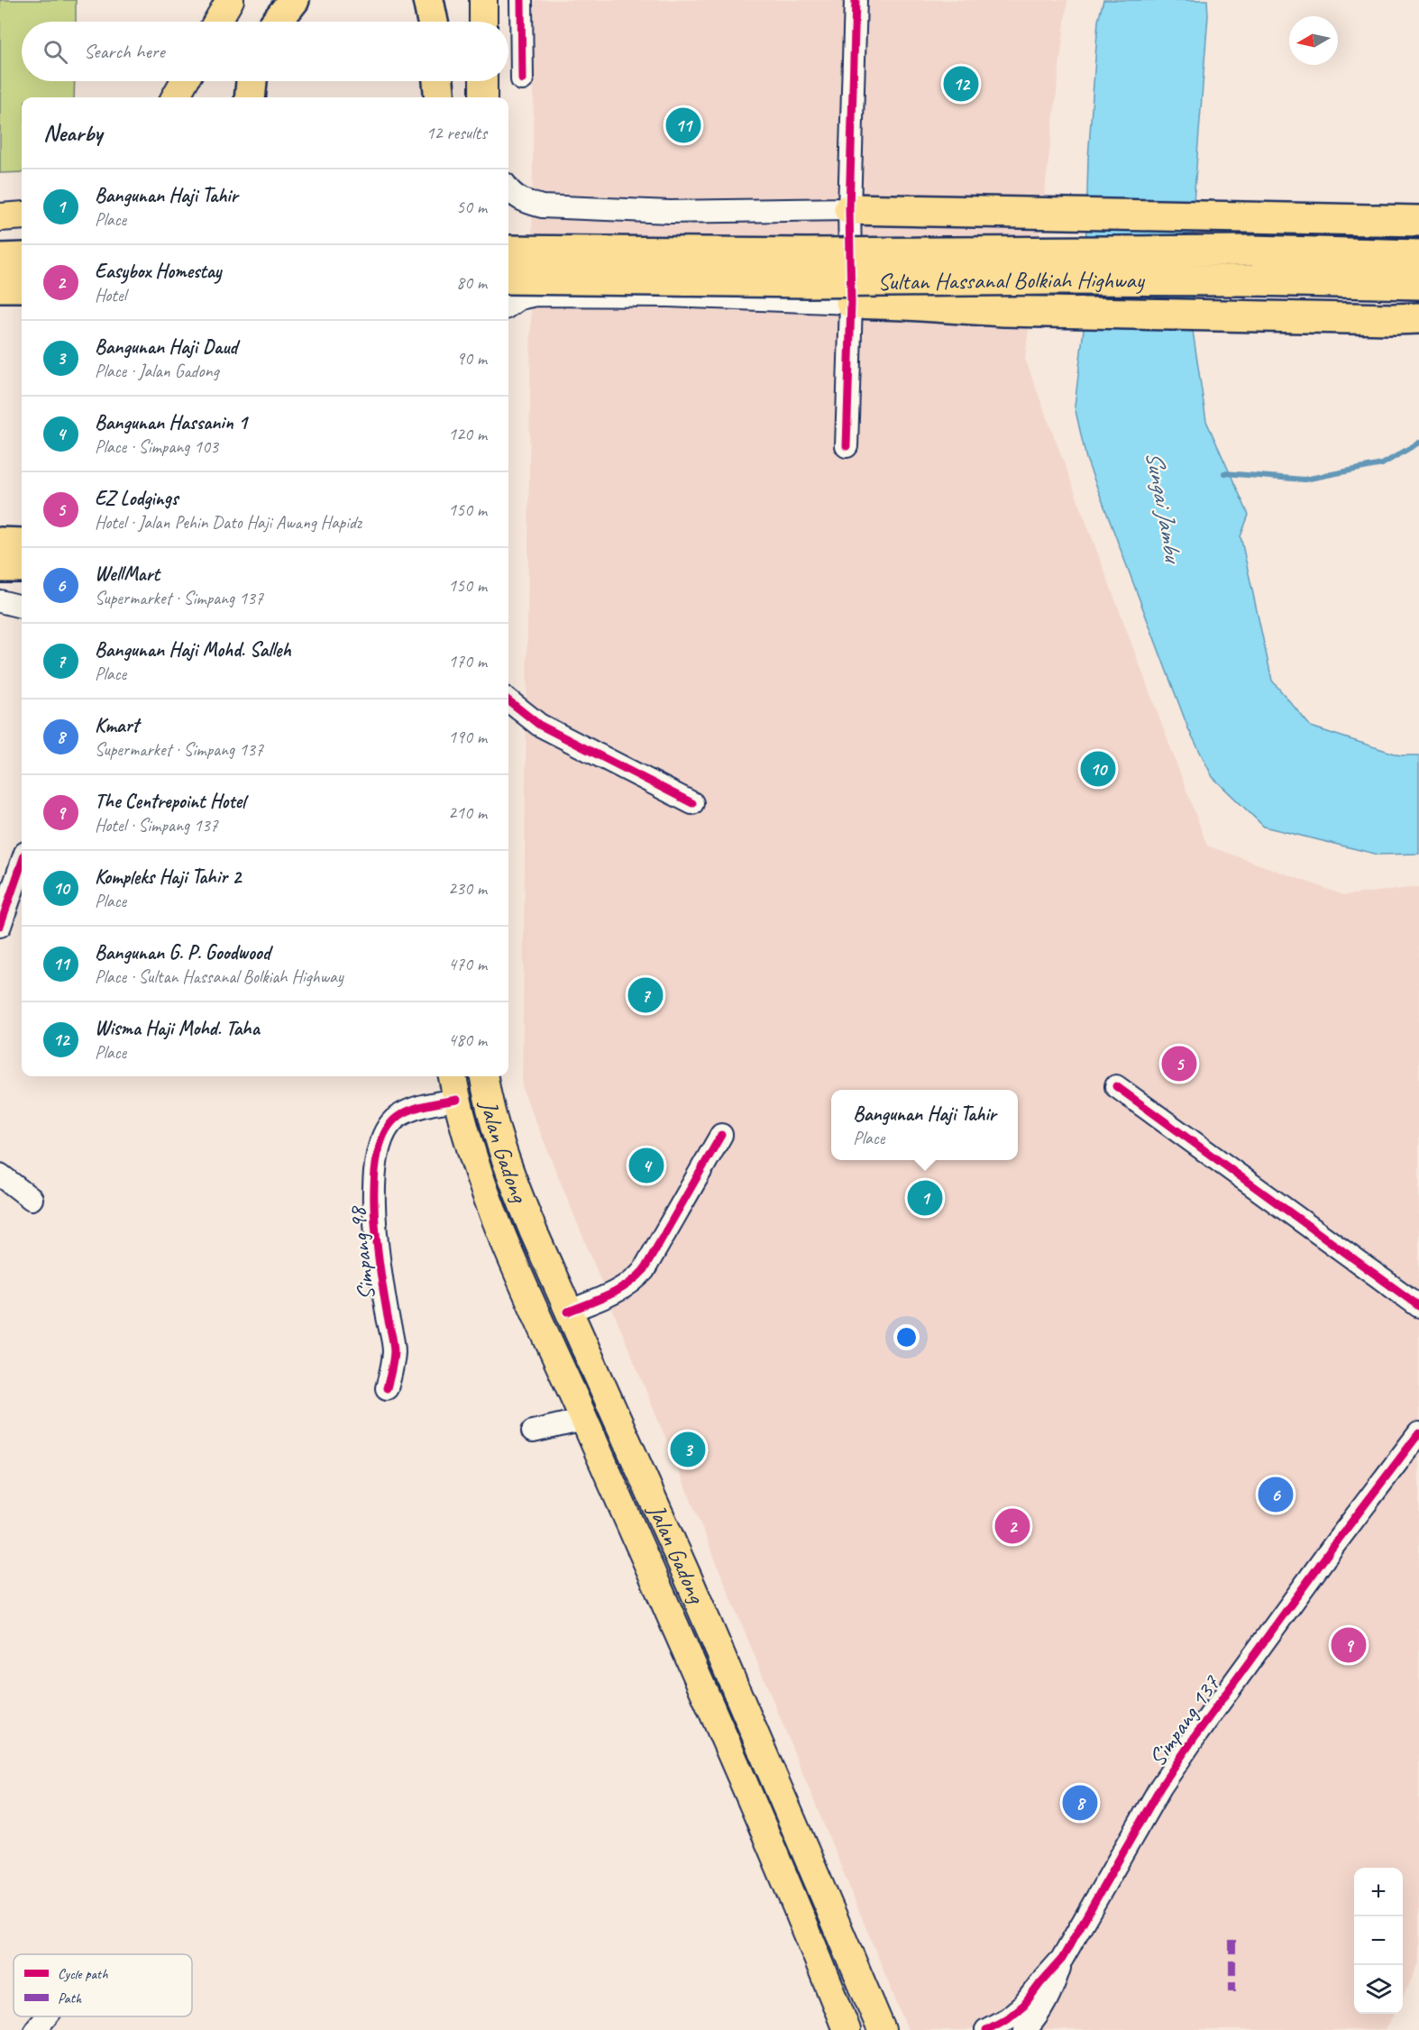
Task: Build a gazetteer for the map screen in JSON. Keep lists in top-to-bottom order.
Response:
{
  "streets": {
    "highway": ["Sultan Hassanal Bolkiah Highway"],
    "main road": ["Jalan Gadong"],
    "street": ["Simpang 98", "Simpang 137"]
  },
  "crossings": [
    ["Jalan Gadong", "Simpang 98"]
  ],
  "water": ["Sungai Jambu"],
  "legend": ["Cycle path", "Path"],
  "north": "left",
  "page": {
    "search": "Search here",
    "pins": [
      "12",
      "11",
      "10",
      "7",
      "5",
      "4",
      "1",
      "3",
      "6",
      "2",
      "9",
      "8"
    ],
    "heading": ["Nearby", "12 results"],
    "list": [
      {
        "mark": "1",
        "name": "Bangunan Haji Tahir",
        "note": "Place",
        "value": "50 m"
      },
      {
        "mark": "2",
        "name": "Easybox Homestay",
        "note": "Hotel",
        "value": "80 m"
      },
      {
        "mark": "3",
        "name": "Bangunan Haji Daud",
        "note": "Place · Jalan Gadong",
        "value": "90 m"
      },
      {
        "mark": "4",
        "name": "Bangunan Hassanin 1",
        "note": "Place · Simpang 103",
        "value": "120 m"
      },
      {
        "mark": "5",
        "name": "EZ Lodgings",
        "note": "Hotel · Jalan Pehin Dato Haji Awang Hapidz",
        "value": "150 m"
      },
      {
        "mark": "6",
        "name": "WellMart",
        "note": "Supermarket · Simpang 137",
        "value": "150 m"
      },
      {
        "mark": "7",
        "name": "Bangunan Haji Mohd. Salleh",
        "note": "Place",
        "value": "170 m"
      },
      {
        "mark": "8",
        "name": "Kmart",
        "note": "Supermarket · Simpang 137",
        "value": "190 m"
      },
      {
        "mark": "9",
        "name": "The Centrepoint Hotel",
        "note": "Hotel · Simpang 137",
        "value": "210 m"
      },
      {
        "mark": "10",
        "name": "Kompleks Haji Tahir 2",
        "note": "Place",
        "value": "230 m"
      },
      {
        "mark": "11",
        "name": "Bangunan G. P. Goodwood",
        "note": "Place · Sultan Hassanal Bolkiah Highway",
        "value": "470 m"
      },
      {
        "mark": "12",
        "name": "Wisma Haji Mohd. Taha",
        "note": "Place",
        "value": "480 m"
      }
    ],
    "popup": ["Bangunan Haji Tahir", "Place"],
    "map_buttons": ["+", "−"]
  }
}
